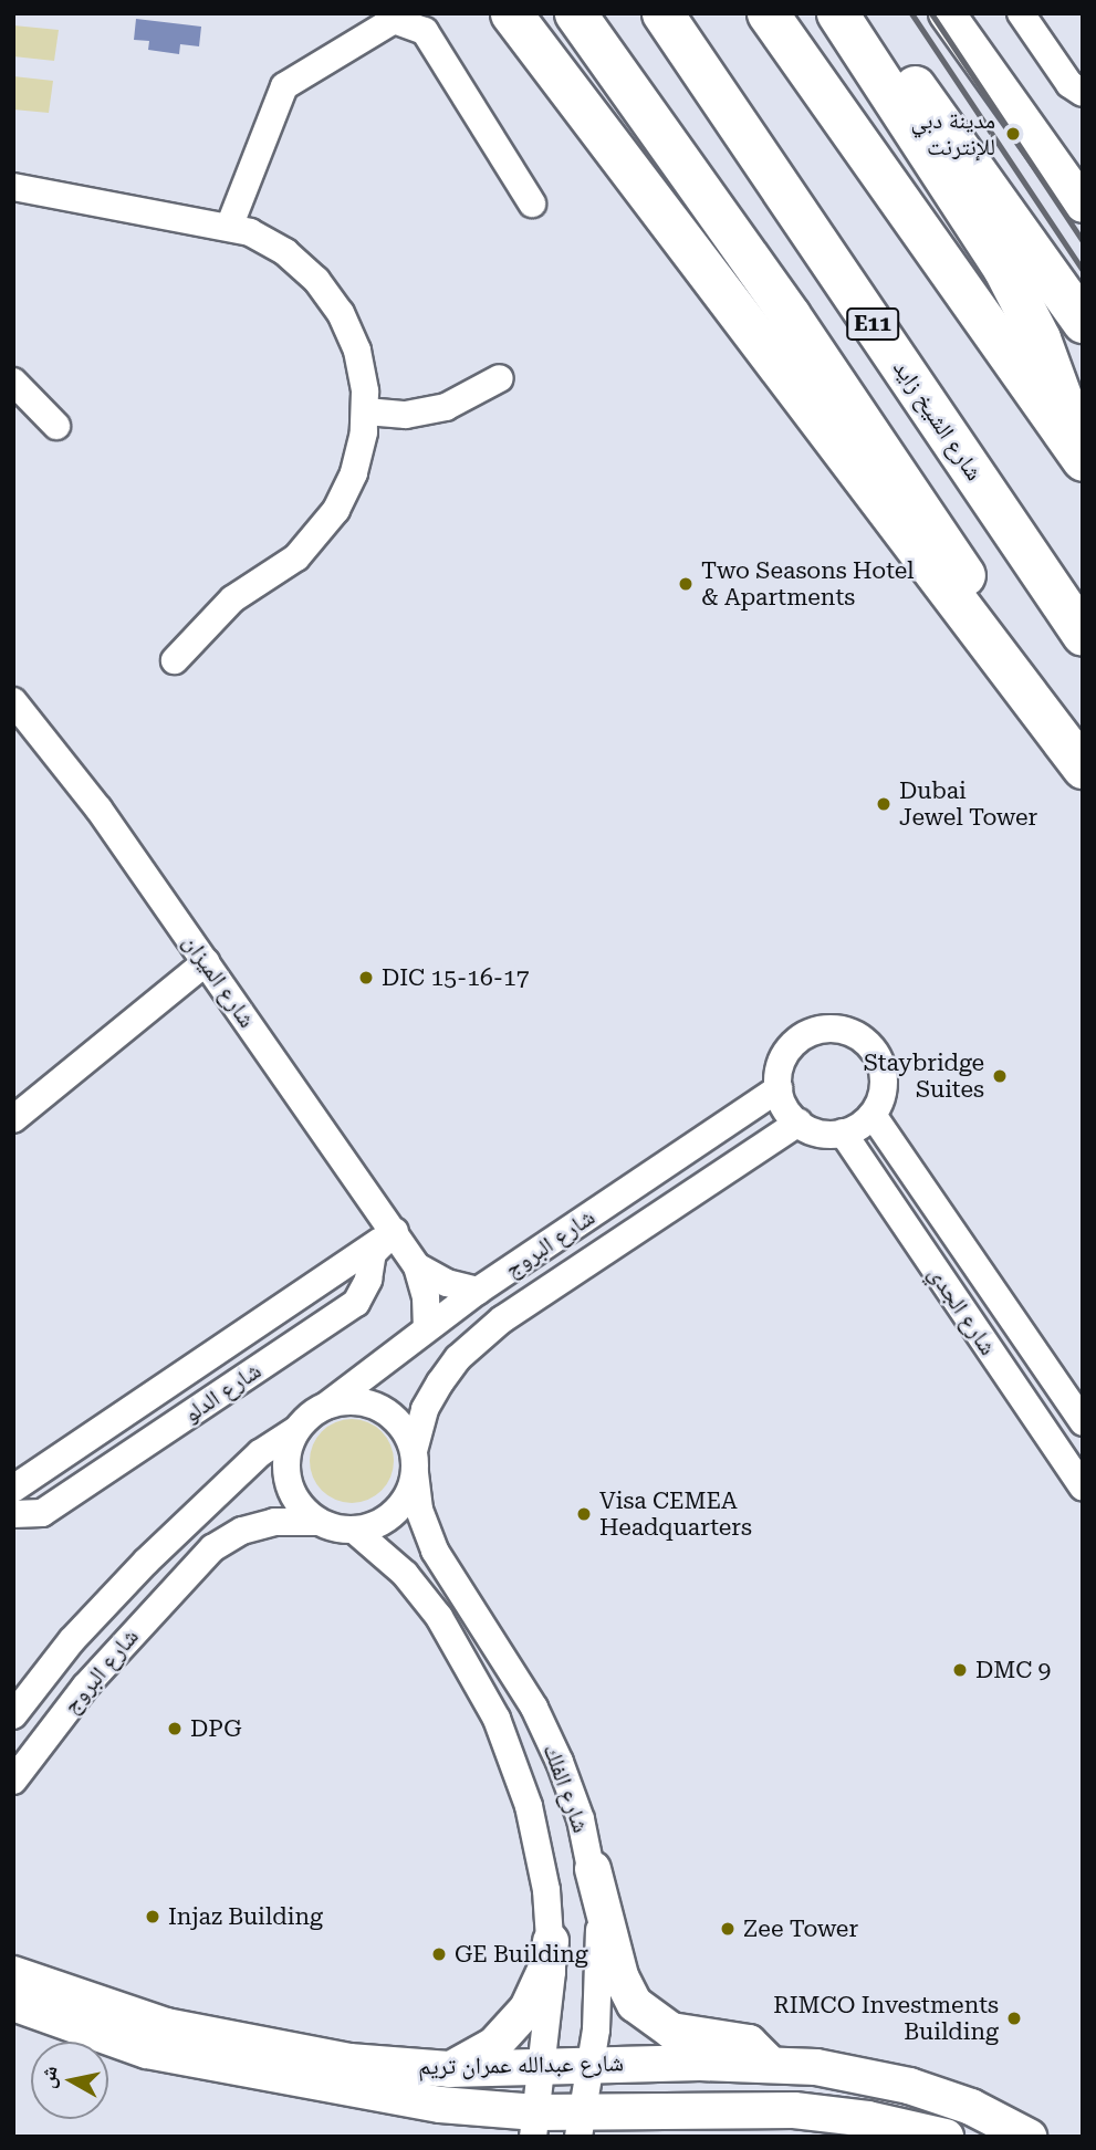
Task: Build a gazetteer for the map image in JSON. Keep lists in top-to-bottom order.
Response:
{
  "streets": {
    "highway": ["E11", "شارع الشيخ زايد"],
    "main road": ["شارع عبدالله عمران تريم"],
    "street": [
      "شارع الميزان",
      "شارع البروج",
      "شارع الجدي",
      "شارع الدلو",
      "شارع الفلك"
    ]
  },
  "crossings": [
    ["شارع الميزان", "شارع البروج"],
    ["شارع الميزان", "شارع الدلو"],
    ["شارع البروج", "شارع الجدي"],
    ["شارع البروج", "شارع الفلك"],
    ["شارع الفلك", "شارع عبدالله عمران تريم"]
  ],
  "places": [
    "مدينة دبي للإنترنت",
    "Two Seasons Hotel & Apartments",
    "Dubai Jewel Tower",
    "DIC 15-16-17",
    "Staybridge Suites",
    "Visa CEMEA Headquarters",
    "DMC 9",
    "DPG",
    "Injaz Building",
    "Zee Tower",
    "GE Building",
    "RIMCO Investments Building"
  ],
  "north": "left"
}
